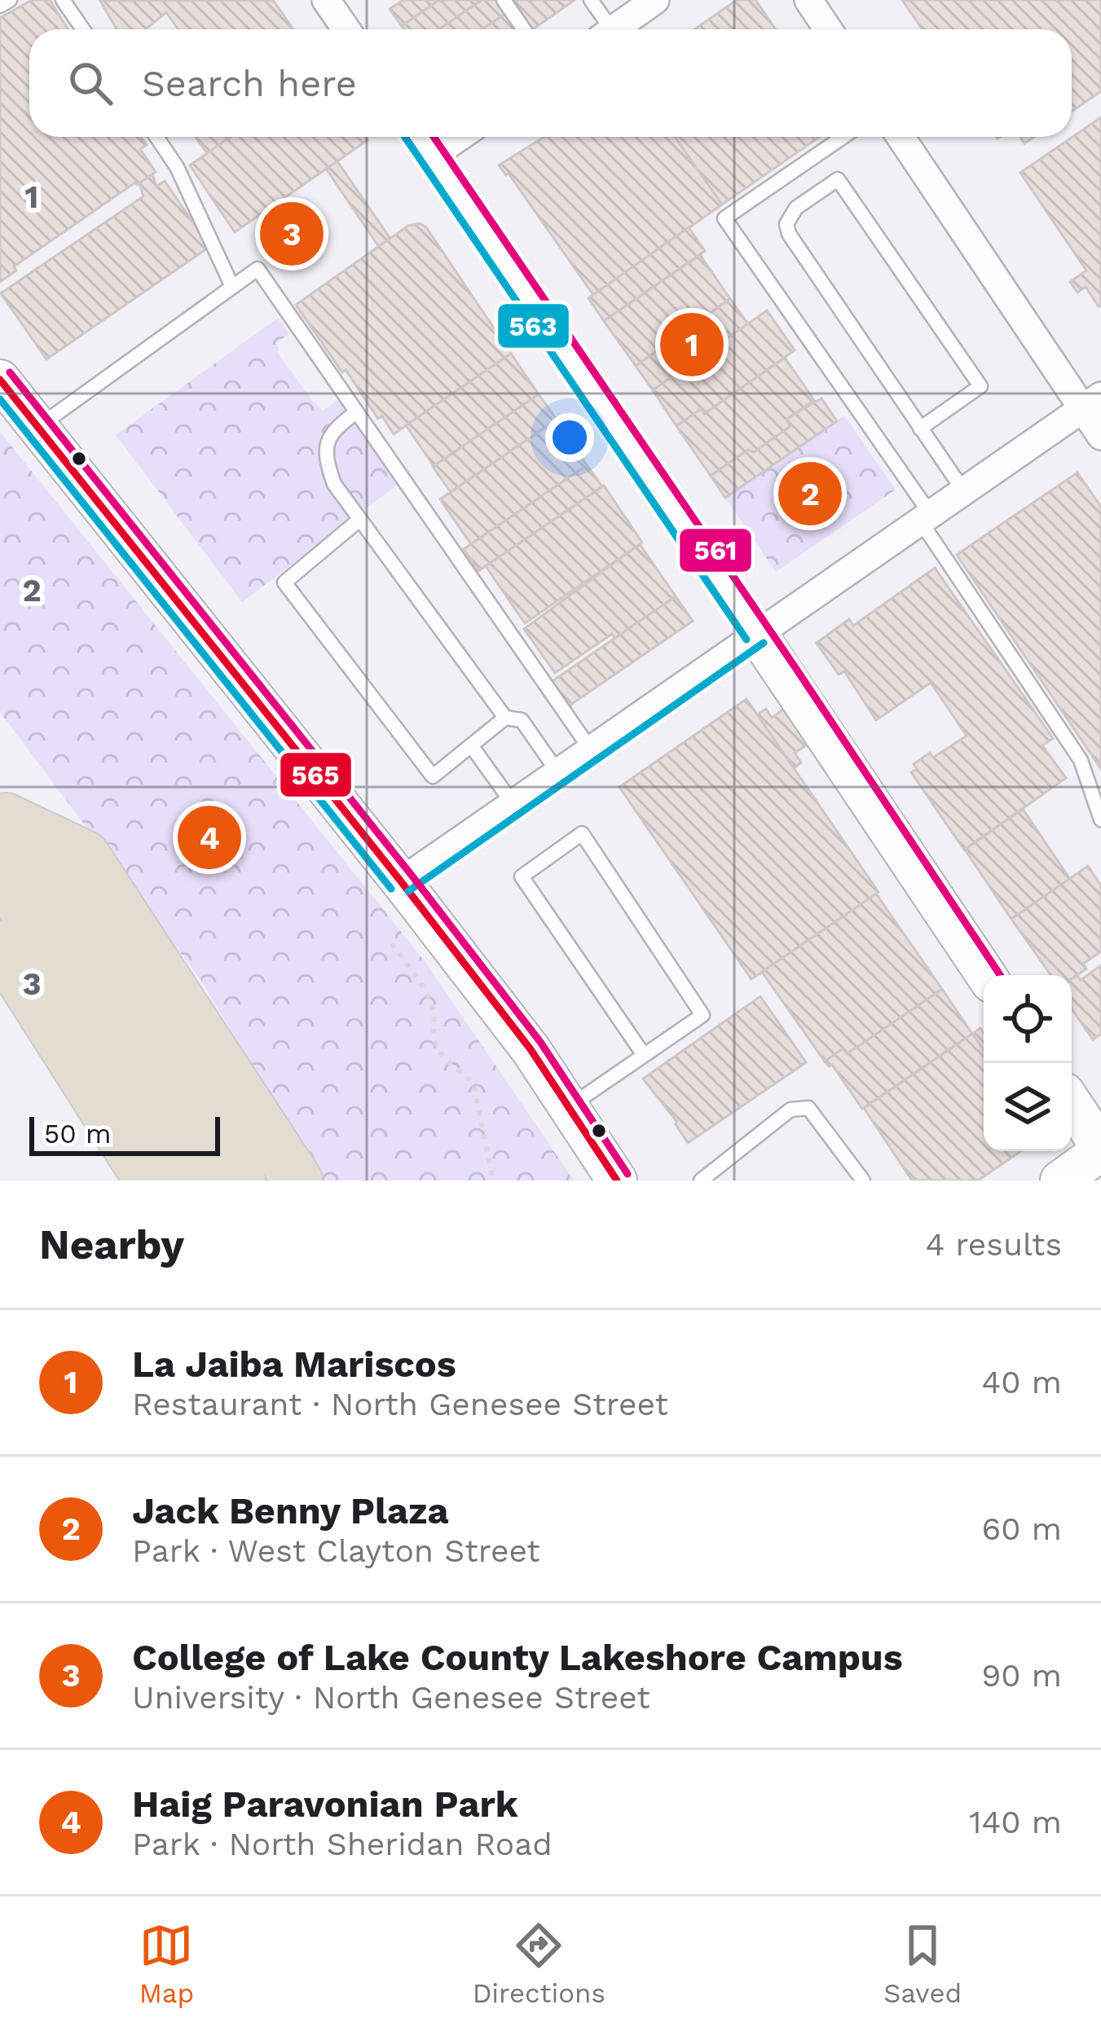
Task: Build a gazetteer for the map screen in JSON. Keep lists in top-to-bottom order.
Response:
{
  "lines": ["transit line 563", "transit line 561", "transit line 565"],
  "scale_bar": "50 m",
  "page": {
    "search": "Search here",
    "pins": [
      "3",
      "1",
      "2",
      "4"
    ],
    "scale": "50 m",
    "heading": ["Nearby", "4 results"],
    "list": [
      {
        "mark": "1",
        "name": "La Jaiba Mariscos",
        "note": "Restaurant · North Genesee Street",
        "value": "40 m"
      },
      {
        "mark": "2",
        "name": "Jack Benny Plaza",
        "note": "Park · West Clayton Street",
        "value": "60 m"
      },
      {
        "mark": "3",
        "name": "College of Lake County Lakeshore Campus",
        "note": "University · North Genesee Street",
        "value": "90 m"
      },
      {
        "mark": "4",
        "name": "Haig Paravonian Park",
        "note": "Park · North Sheridan Road",
        "value": "140 m"
      }
    ],
    "nav": ["Map", "Directions", "Saved"]
  },
  "grid": {
    "rows": ["1", "2", "3"]
  }
}
